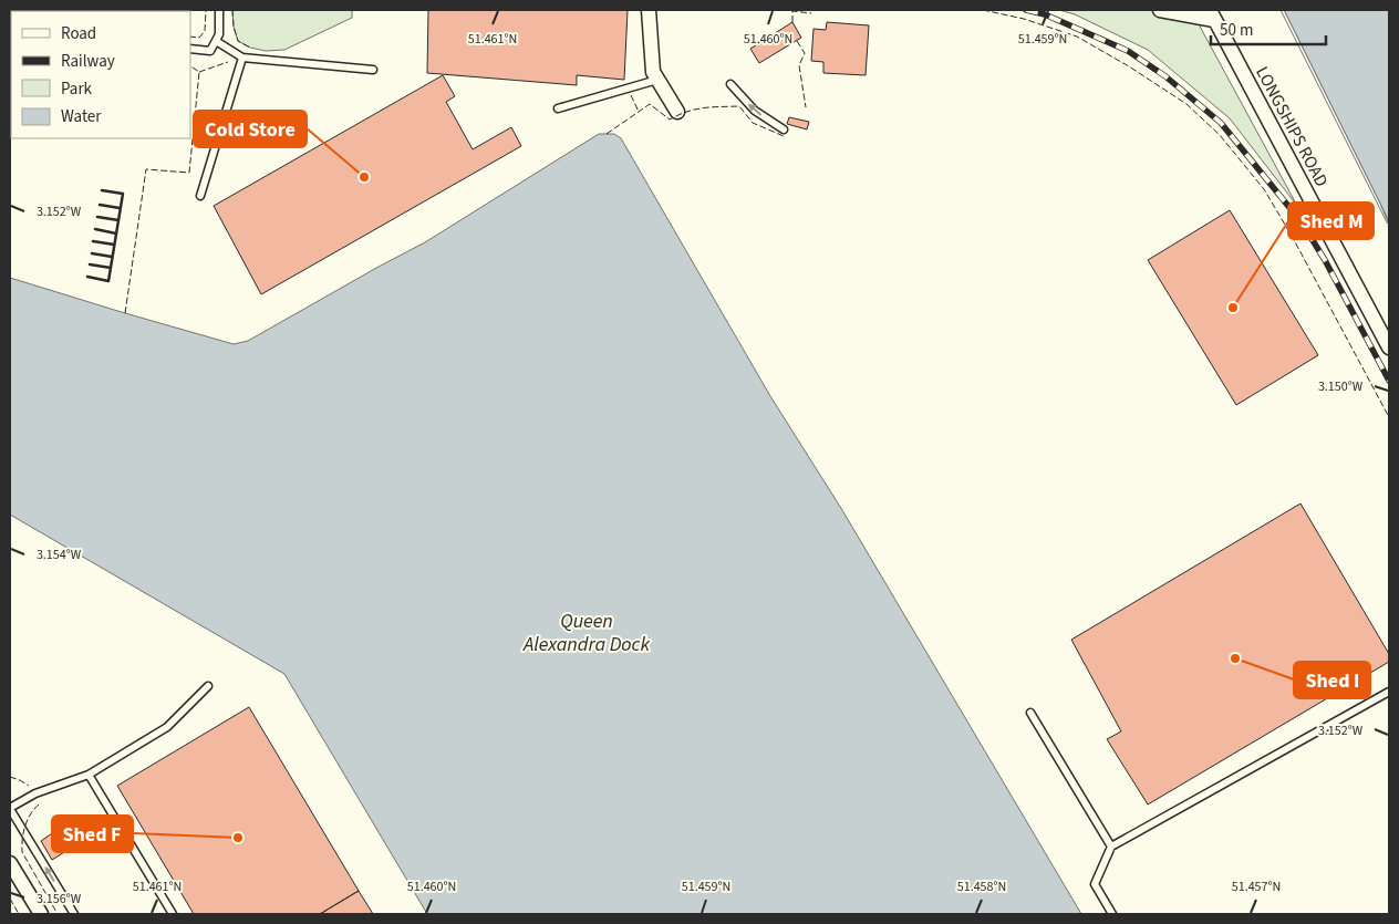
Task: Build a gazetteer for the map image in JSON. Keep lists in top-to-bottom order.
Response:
{
  "streets": {
    "street": ["LONGSHIPS ROAD"]
  },
  "water": ["Queen Alexandra Dock"],
  "places": [
    "Cold Store",
    "Shed M",
    "Shed I",
    "Shed F"
  ],
  "legend": [
    "Road",
    "Railway",
    "Park",
    "Water"
  ],
  "scale_bar": "50 m",
  "coordinates": [
    "51.461°N",
    "51.460°N",
    "51.459°N",
    "3.152°W",
    "3.150°W",
    "3.154°W",
    "51.458°N",
    "51.457°N",
    "3.156°W"
  ]
}
